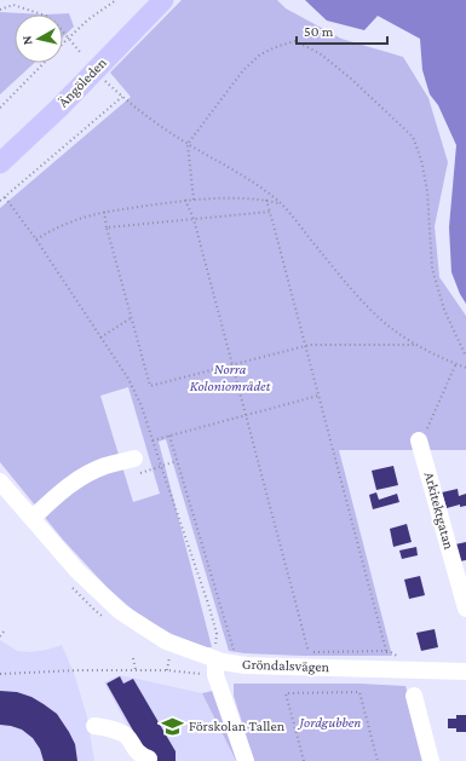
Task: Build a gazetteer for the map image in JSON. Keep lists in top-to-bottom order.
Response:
{
  "streets": {
    "main road": ["Ängöleden"],
    "street": ["Arkitektgatan", "Gröndalsvägen"]
  },
  "parks": ["Norra Koloniområdet", "Jordgubben"],
  "places": {
    "school or university": ["Förskolan Tallen"]
  },
  "scale_bar": "50 m",
  "north": "left"
}
